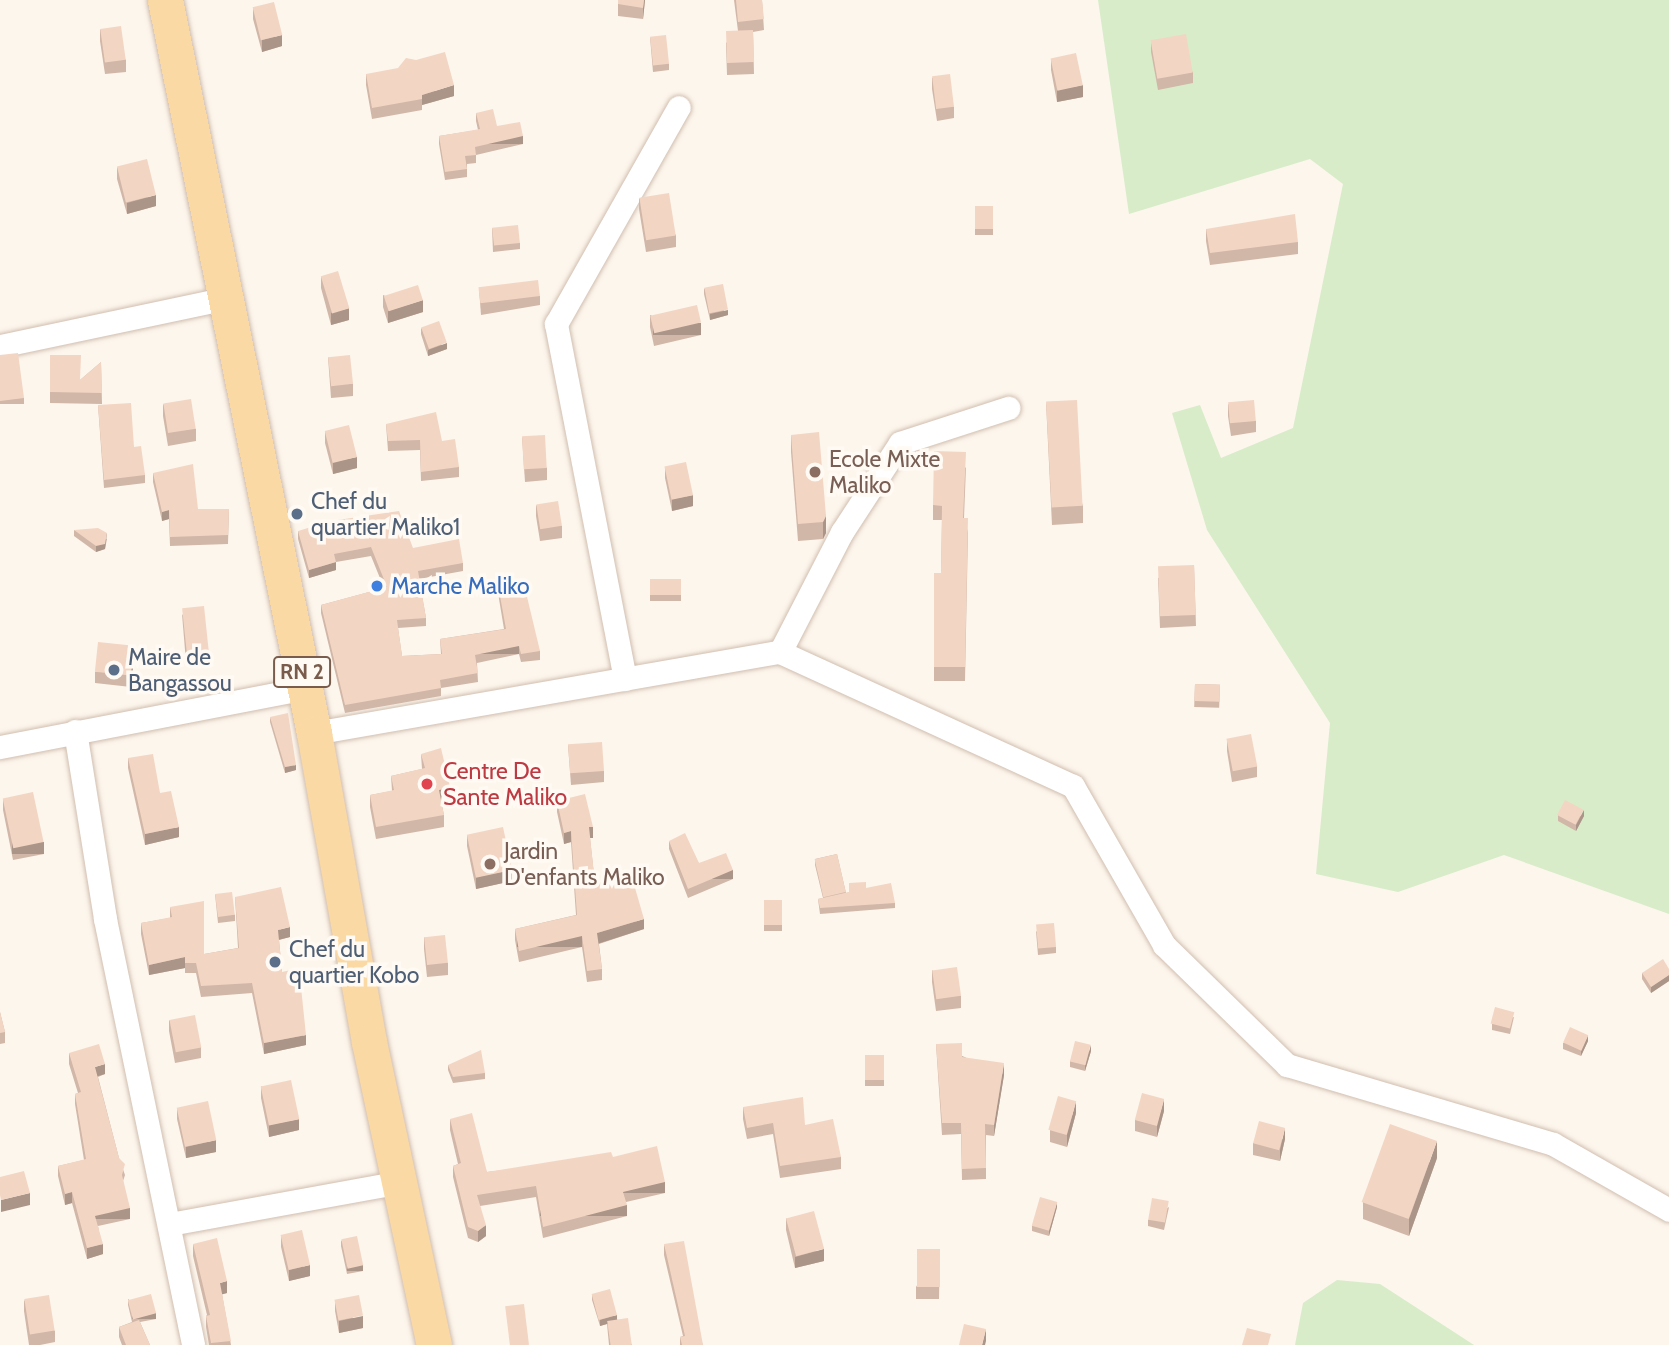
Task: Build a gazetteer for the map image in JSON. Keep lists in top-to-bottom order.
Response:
{
  "streets": {
    "main road": ["RN 2"]
  },
  "places": [
    "Ecole Mixte Maliko",
    "Chef du quartier Maliko1",
    "Marche Maliko",
    "Maire de Bangassou",
    "Centre De Sante Maliko",
    "Jardin D'enfants Maliko",
    "Chef du quartier Kobo"
  ]
}
